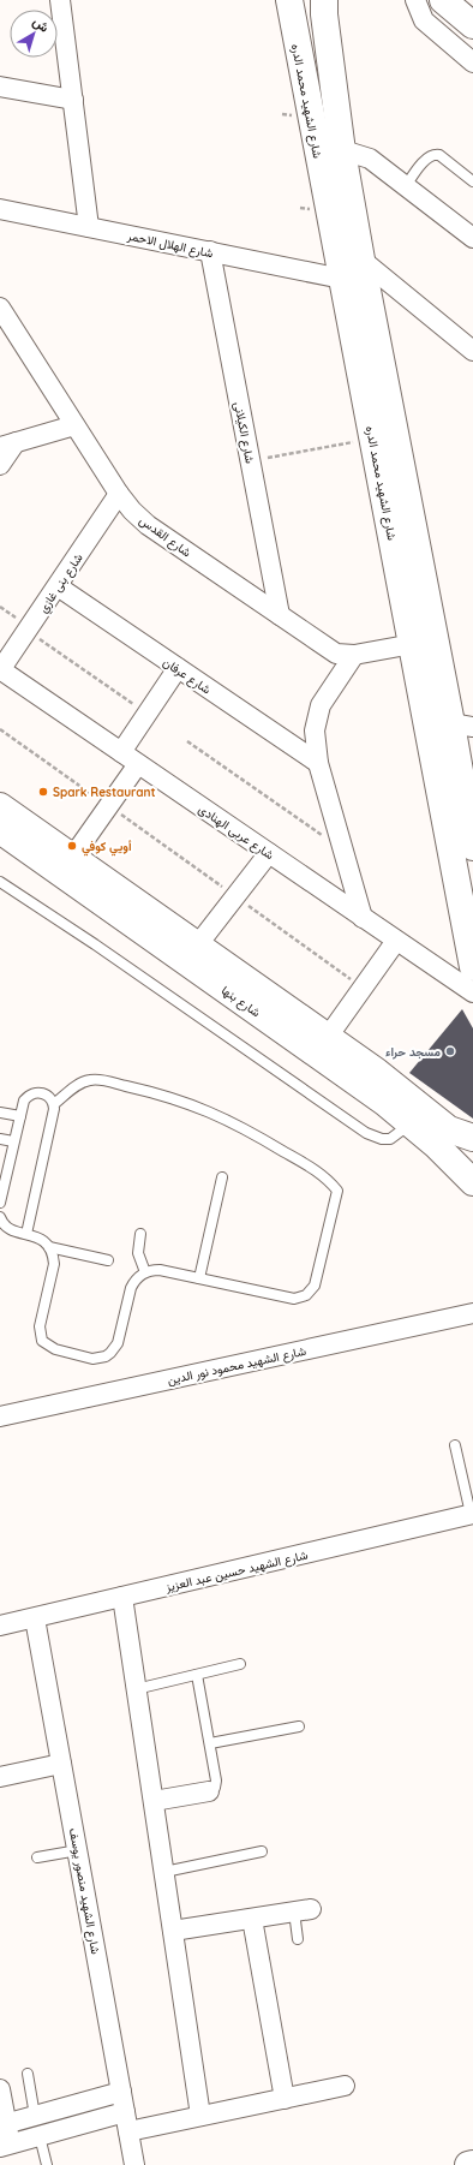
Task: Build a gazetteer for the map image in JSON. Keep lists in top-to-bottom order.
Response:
{
  "streets": {
    "main road": ["شارع الشهيد محمد الدره", "شارع بنها"],
    "street": [
      "شارع الهلال الاحمر",
      "شارع الكيلانى",
      "شارع القدس",
      "شارع بنى غازي",
      "شارع عرفان",
      "شارع عربى الهنادى",
      "شارع الشهيد محمود نور الدين",
      "شارع الشهيد حسين عبد العزيز",
      "شارع الشهيد منصور يوسف"
    ]
  },
  "crossings": [
    ["شارع الشهيد محمد الدره", "شارع الهلال الاحمر"],
    ["شارع الشهيد محمد الدره", "شارع القدس"],
    ["شارع الهلال الاحمر", "شارع الكيلانى"],
    ["شارع الكيلانى", "شارع القدس"],
    ["شارع القدس", "شارع بنى غازي"],
    ["شارع بنى غازي", "شارع عرفان"],
    ["شارع بنى غازي", "شارع عربى الهنادى"],
    ["شارع الشهيد حسين عبد العزيز", "شارع الشهيد منصور يوسف"]
  ],
  "places": ["Spark Restaurant", "أويي كوفي", "مسجد حراء"],
  "north": "top right"
}
